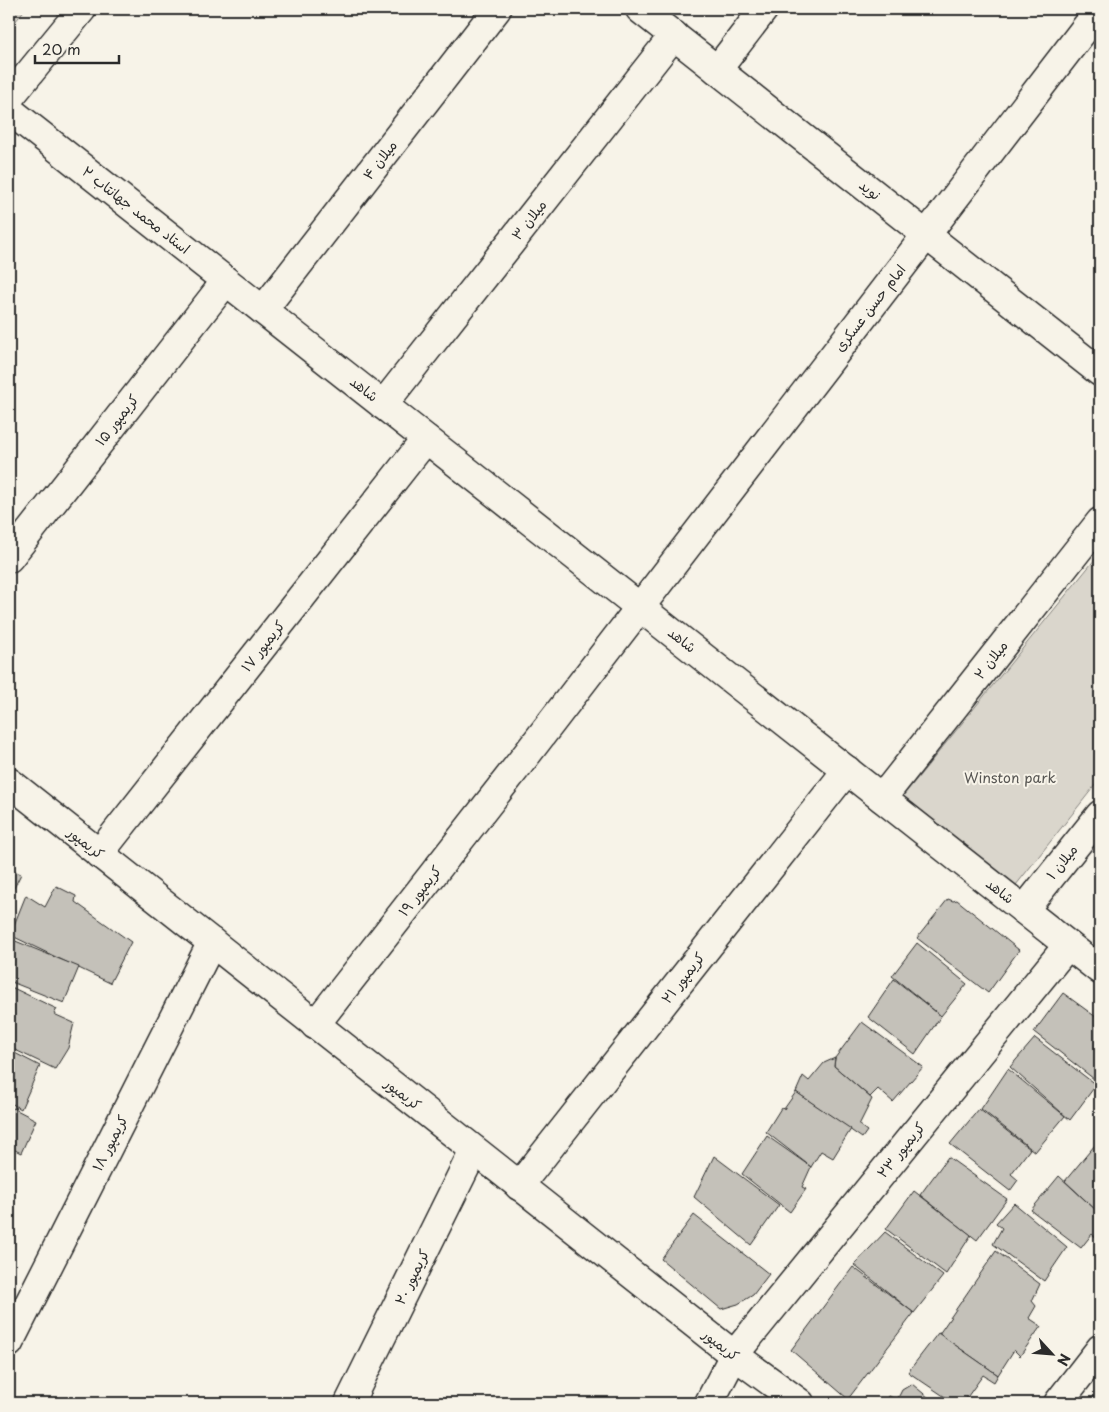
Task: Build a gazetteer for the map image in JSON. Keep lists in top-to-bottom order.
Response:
{
  "streets": {
    "street": [
      "میلان ۴",
      "نوید",
      "استاد محمد جهانتاب ۲",
      "میلان ۳",
      "امام حسن عسکری",
      "شاهد",
      "کریمپور ۱۵",
      "کریمپور ۱۷",
      "میلان ۲",
      "کریمپور",
      "میلان ۱",
      "کریمپور ۱۹",
      "کریمپور ۲۱",
      "کریمپور ۱۸",
      "کریمپور ۲۳",
      "کریمپور ۲۰"
    ]
  },
  "crossings": [
    ["میلان ۴", "استاد محمد جهانتاب ۲"],
    ["میلان ۴", "شاهد"],
    ["نوید", "میلان ۳"],
    ["نوید", "امام حسن عسکری"],
    ["استاد محمد جهانتاب ۲", "شاهد"],
    ["استاد محمد جهانتاب ۲", "کریمپور ۱۵"],
    ["میلان ۳", "شاهد"],
    ["امام حسن عسکری", "شاهد"],
    ["امام حسن عسکری", "کریمپور ۱۹"],
    ["شاهد", "کریمپور ۱۷"],
    ["شاهد", "میلان ۲"],
    ["شاهد", "میلان ۱"],
    ["شاهد", "کریمپور ۲۱"],
    ["شاهد", "کریمپور ۲۳"],
    ["کریمپور ۱۷", "کریمپور"],
    ["کریمپور", "کریمپور ۱۹"],
    ["کریمپور", "کریمپور ۲۱"],
    ["کریمپور", "کریمپور ۱۸"],
    ["کریمپور", "کریمپور ۲۳"],
    ["کریمپور", "کریمپور ۲۰"]
  ],
  "parks": ["Winston park"],
  "scale_bar": "20 m",
  "north": "bottom right"
}
